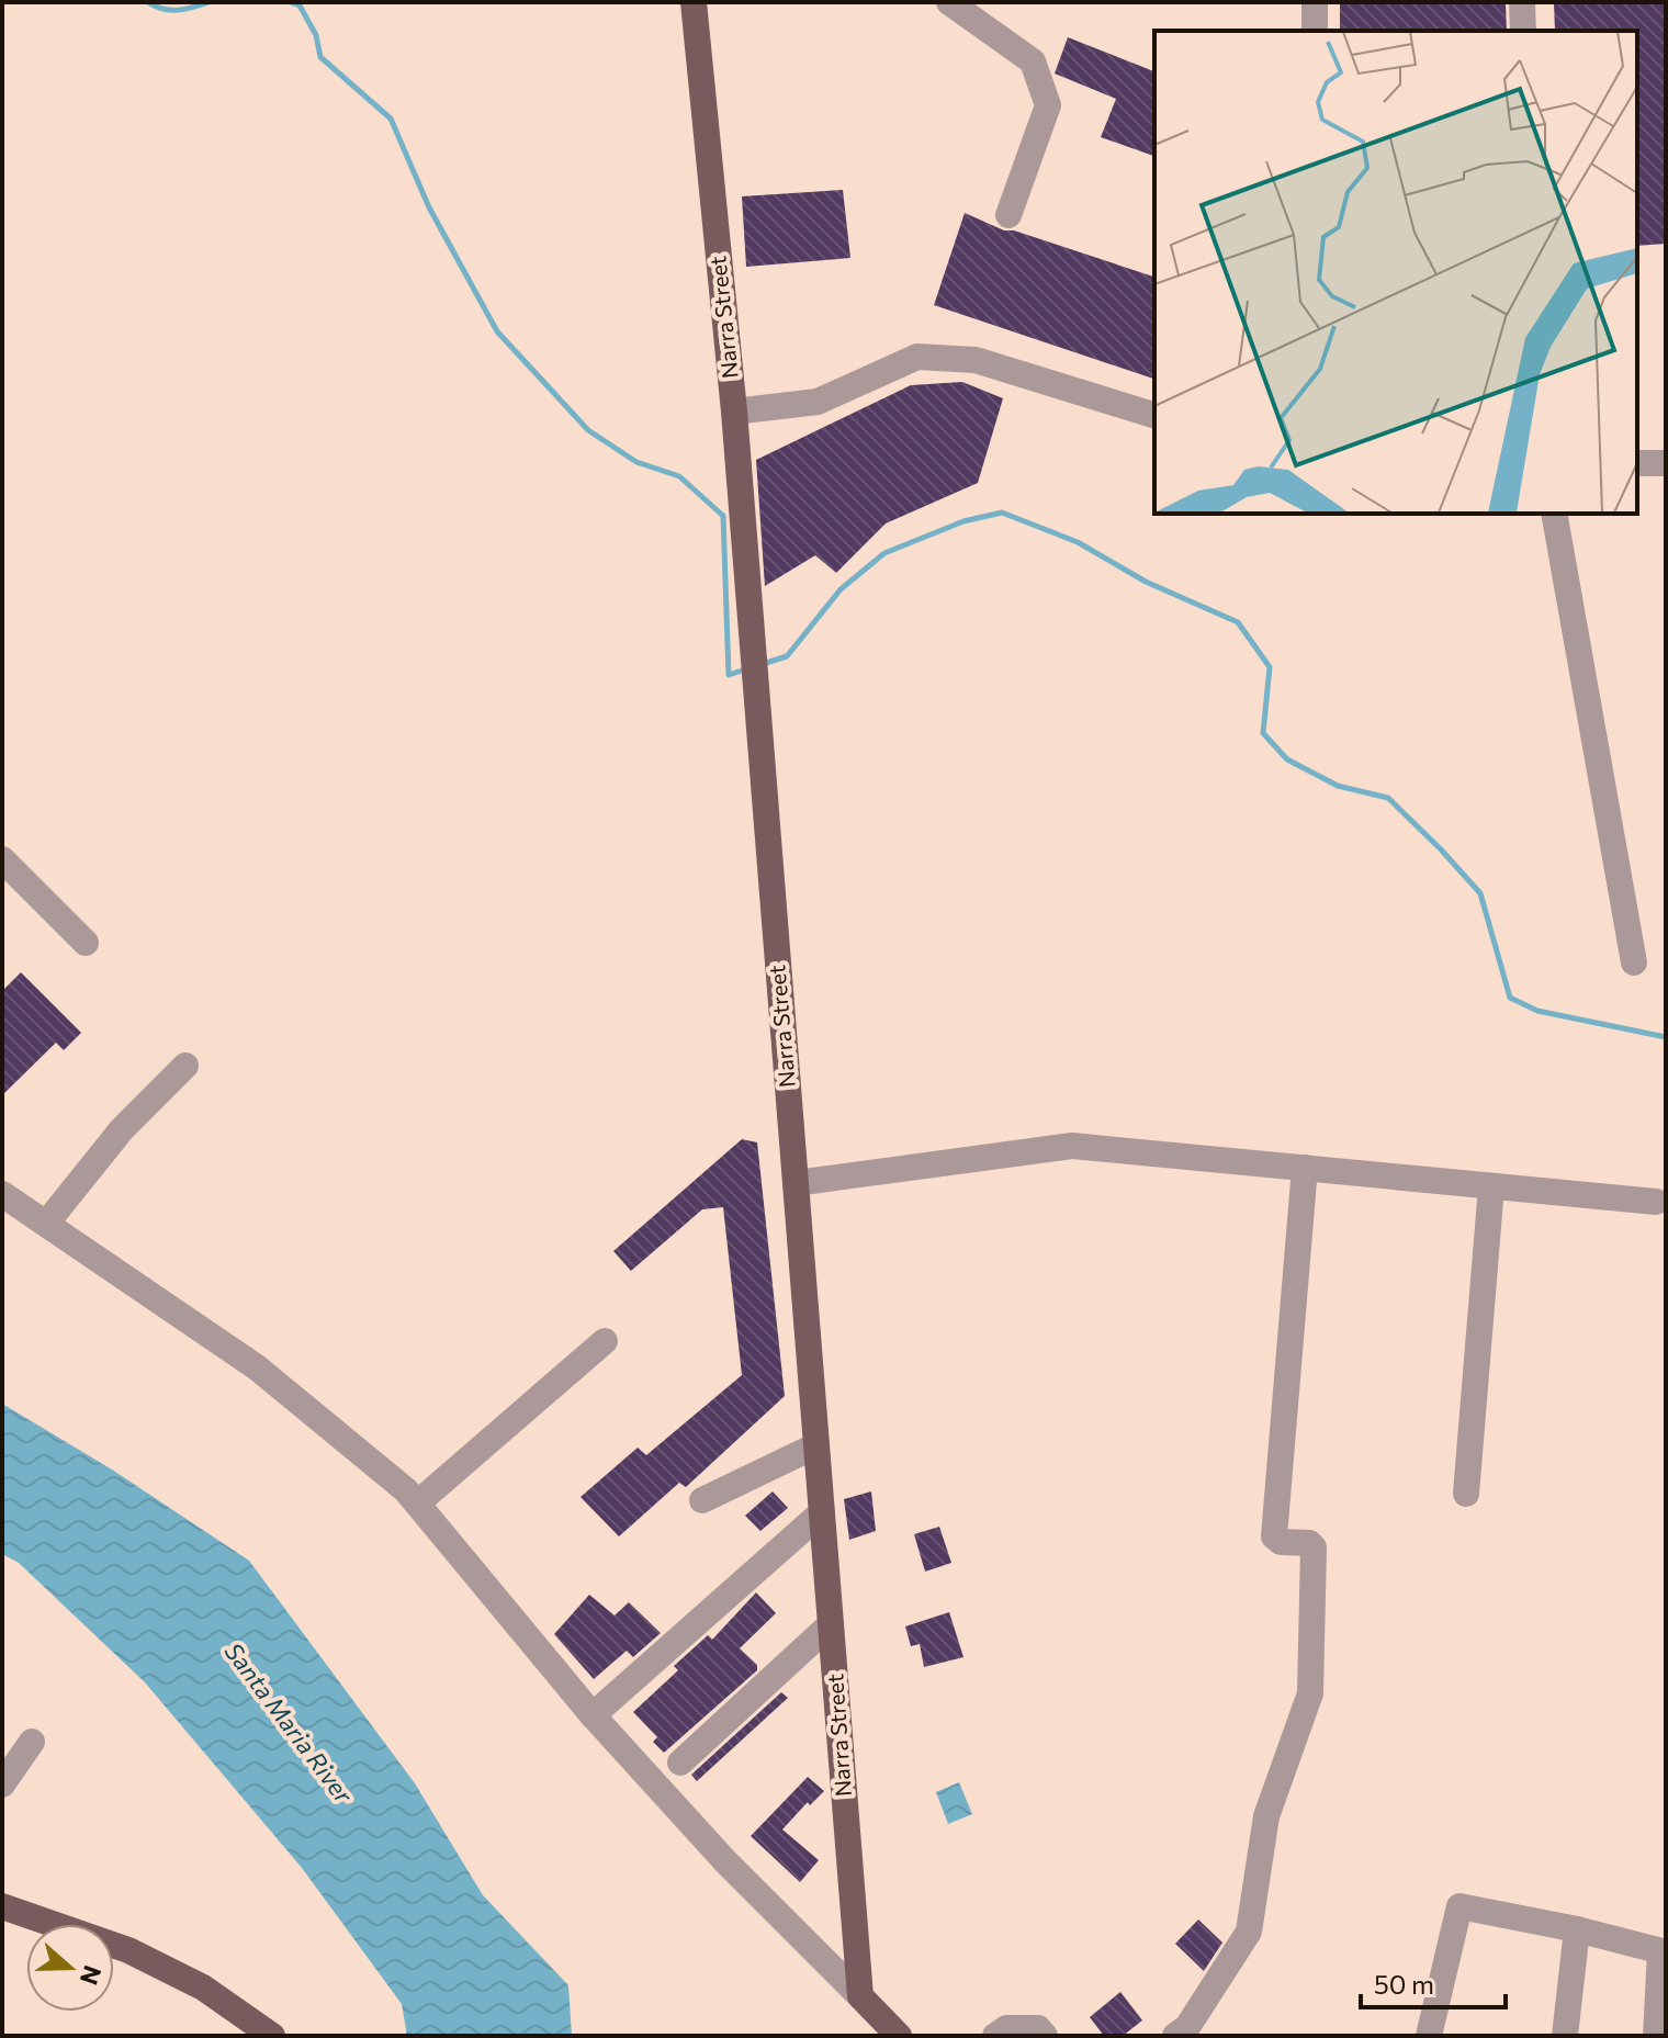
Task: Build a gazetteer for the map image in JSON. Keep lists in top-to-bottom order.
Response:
{
  "streets": {
    "main road": ["Narra Street"]
  },
  "water": ["Santa Maria River"],
  "scale_bar": "50 m",
  "north": "right"
}
